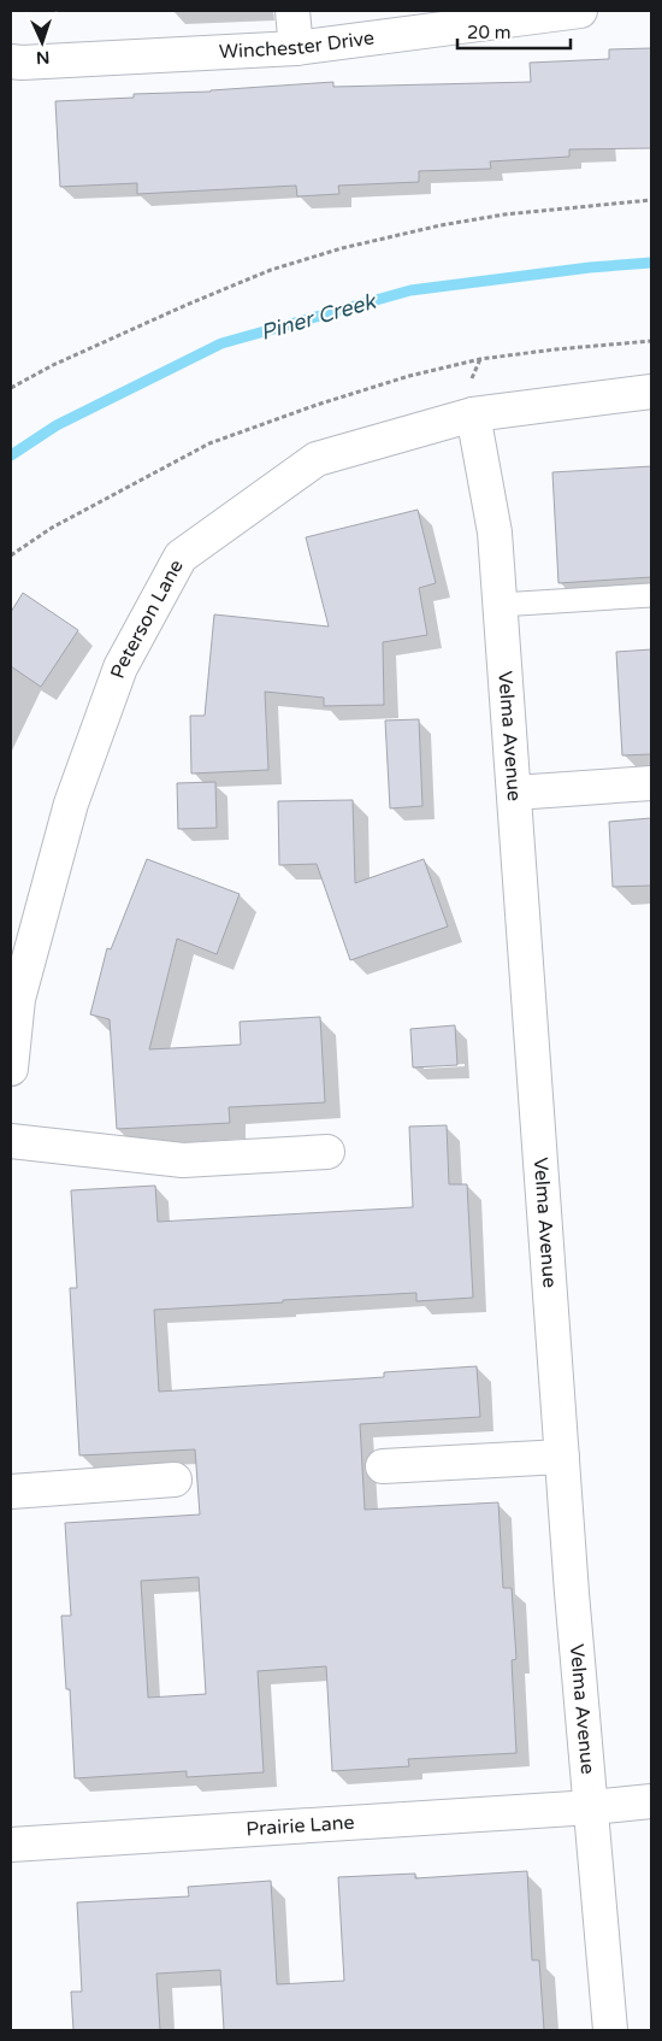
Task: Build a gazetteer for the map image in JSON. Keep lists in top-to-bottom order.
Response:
{
  "streets": {
    "street": [
      "Winchester Drive",
      "Peterson Lane",
      "Velma Avenue",
      "Prairie Lane"
    ]
  },
  "crossings": [
    ["Peterson Lane", "Velma Avenue"],
    ["Velma Avenue", "Prairie Lane"]
  ],
  "water": ["Piner Creek"],
  "scale_bar": "20 m",
  "north": "bottom"
}
